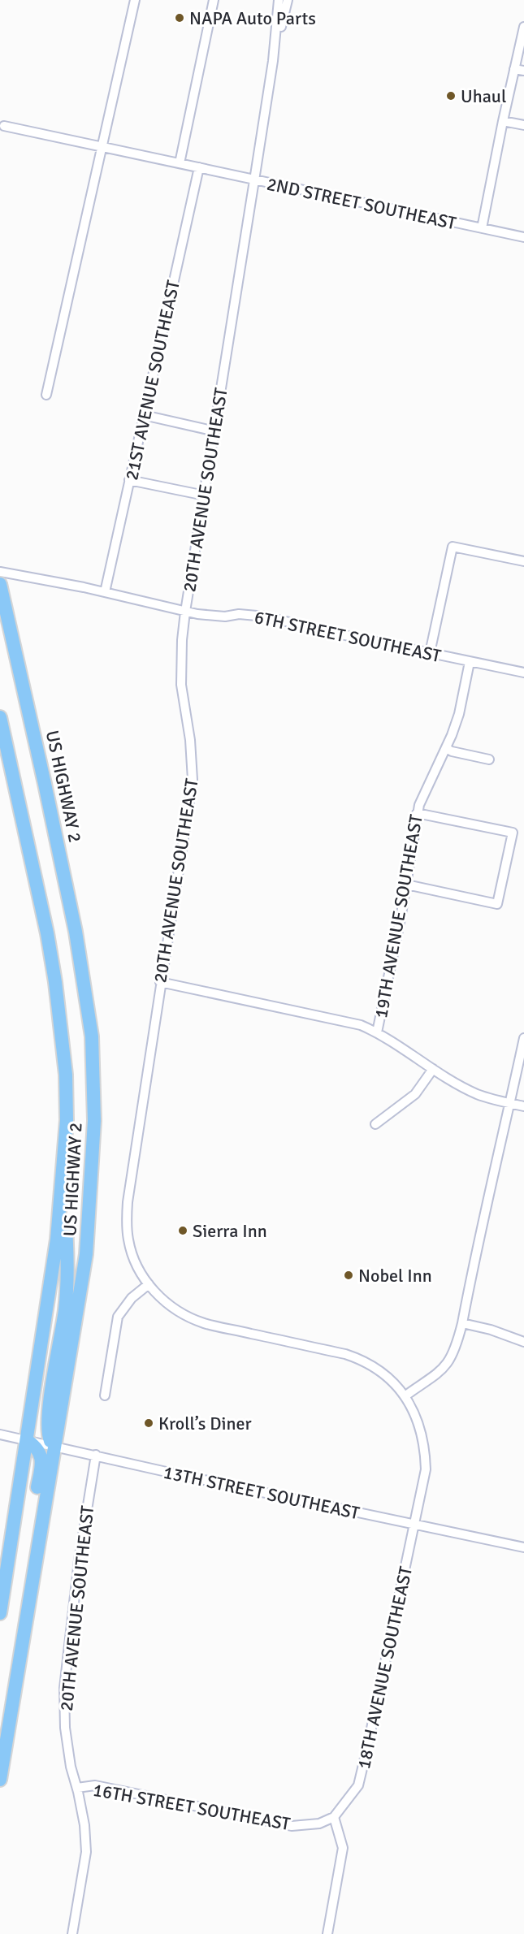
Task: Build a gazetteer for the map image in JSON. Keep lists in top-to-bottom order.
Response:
{
  "streets": {
    "highway": ["US HIGHWAY 2"],
    "street": [
      "2ND STREET SOUTHEAST",
      "21ST AVENUE SOUTHEAST",
      "20TH AVENUE SOUTHEAST",
      "6TH STREET SOUTHEAST",
      "19TH AVENUE SOUTHEAST",
      "13TH STREET SOUTHEAST",
      "18TH AVENUE SOUTHEAST",
      "16TH STREET SOUTHEAST"
    ]
  },
  "crossings": [
    ["2ND STREET SOUTHEAST", "21ST AVENUE SOUTHEAST"],
    ["2ND STREET SOUTHEAST", "20TH AVENUE SOUTHEAST"],
    ["21ST AVENUE SOUTHEAST", "6TH STREET SOUTHEAST"],
    ["20TH AVENUE SOUTHEAST", "6TH STREET SOUTHEAST"],
    ["20TH AVENUE SOUTHEAST", "13TH STREET SOUTHEAST"],
    ["20TH AVENUE SOUTHEAST", "18TH AVENUE SOUTHEAST"],
    ["20TH AVENUE SOUTHEAST", "16TH STREET SOUTHEAST"],
    ["6TH STREET SOUTHEAST", "19TH AVENUE SOUTHEAST"],
    ["US HIGHWAY 2", "13TH STREET SOUTHEAST"],
    ["13TH STREET SOUTHEAST", "18TH AVENUE SOUTHEAST"],
    ["18TH AVENUE SOUTHEAST", "16TH STREET SOUTHEAST"]
  ],
  "places": [
    "NAPA Auto Parts",
    "Uhaul",
    "Sierra Inn",
    "Nobel Inn",
    "Kroll’s Diner"
  ]
}
